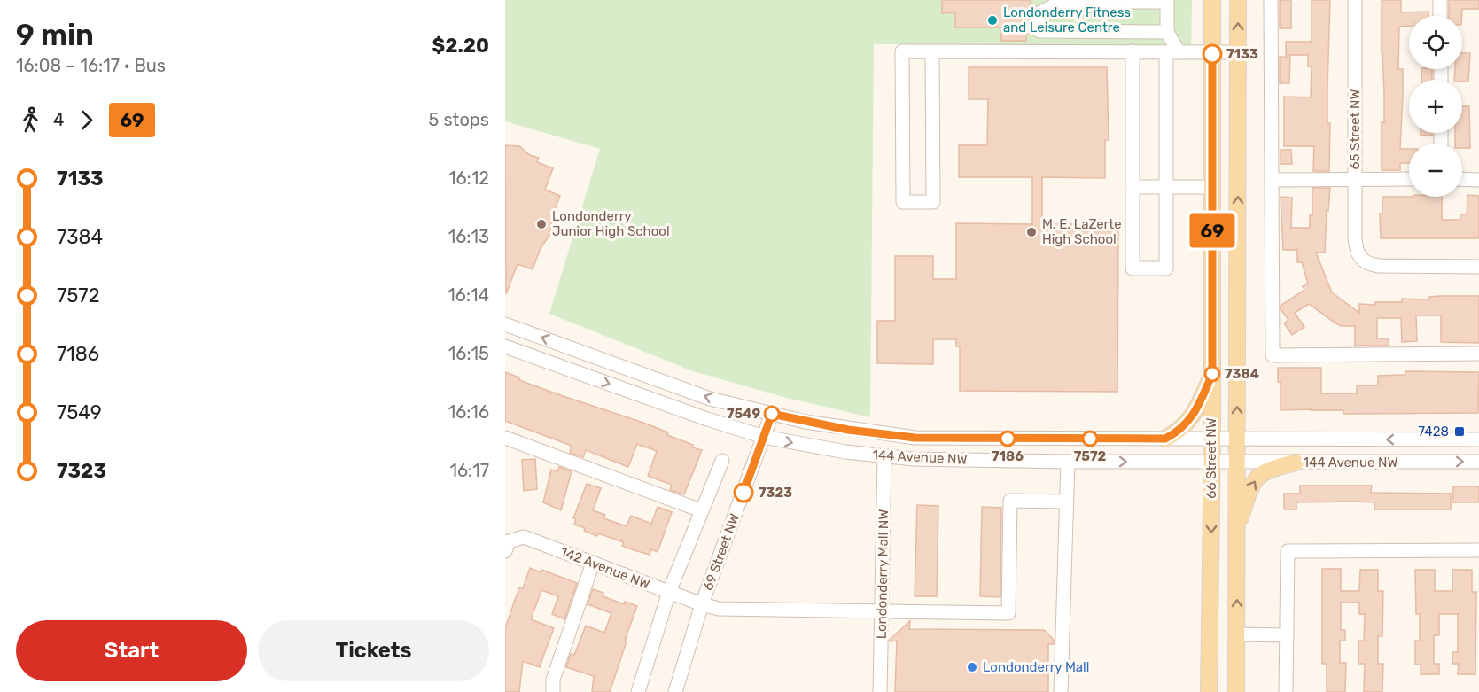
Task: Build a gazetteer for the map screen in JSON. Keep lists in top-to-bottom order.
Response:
{
  "streets": {
    "main road": ["66 Street NW"],
    "street": [
      "65 Street NW",
      "144 Avenue NW",
      "69 Street NW",
      "142 Avenue NW",
      "Londonderry Mall NW"
    ]
  },
  "crossings": [
    ["144 Avenue NW", "66 Street NW"],
    ["144 Avenue NW", "69 Street NW"],
    ["144 Avenue NW", "Londonderry Mall NW"],
    ["69 Street NW", "142 Avenue NW"],
    ["142 Avenue NW", "Londonderry Mall NW"]
  ],
  "places": {
    "other": [
      "Londonderry Fitness and Leisure Centre",
      "7133",
      "Londonderry Junior High School",
      "M. E. LaZerte High School",
      "7384",
      "7549",
      "7186",
      "7572",
      "7323",
      "Londonderry Mall"
    ],
    "transit": ["7428"]
  },
  "lines": ["bus line 69"],
  "page": {
    "heading": ["9 min", "16:08 – 16:17 · Bus", "$2.20"],
    "on_map": "69",
    "map_buttons": ["+", "−"],
    "legs": ["4", "69", "5 stops"],
    "list": [
      {
        "name": "7133",
        "value": "16:12"
      },
      {
        "name": "7384",
        "value": "16:13"
      },
      {
        "name": "7572",
        "value": "16:14"
      },
      {
        "name": "7186",
        "value": "16:15"
      },
      {
        "name": "7549",
        "value": "16:16"
      },
      {
        "name": "7323",
        "value": "16:17"
      }
    ],
    "buttons": ["Start", "Tickets"]
  }
}
